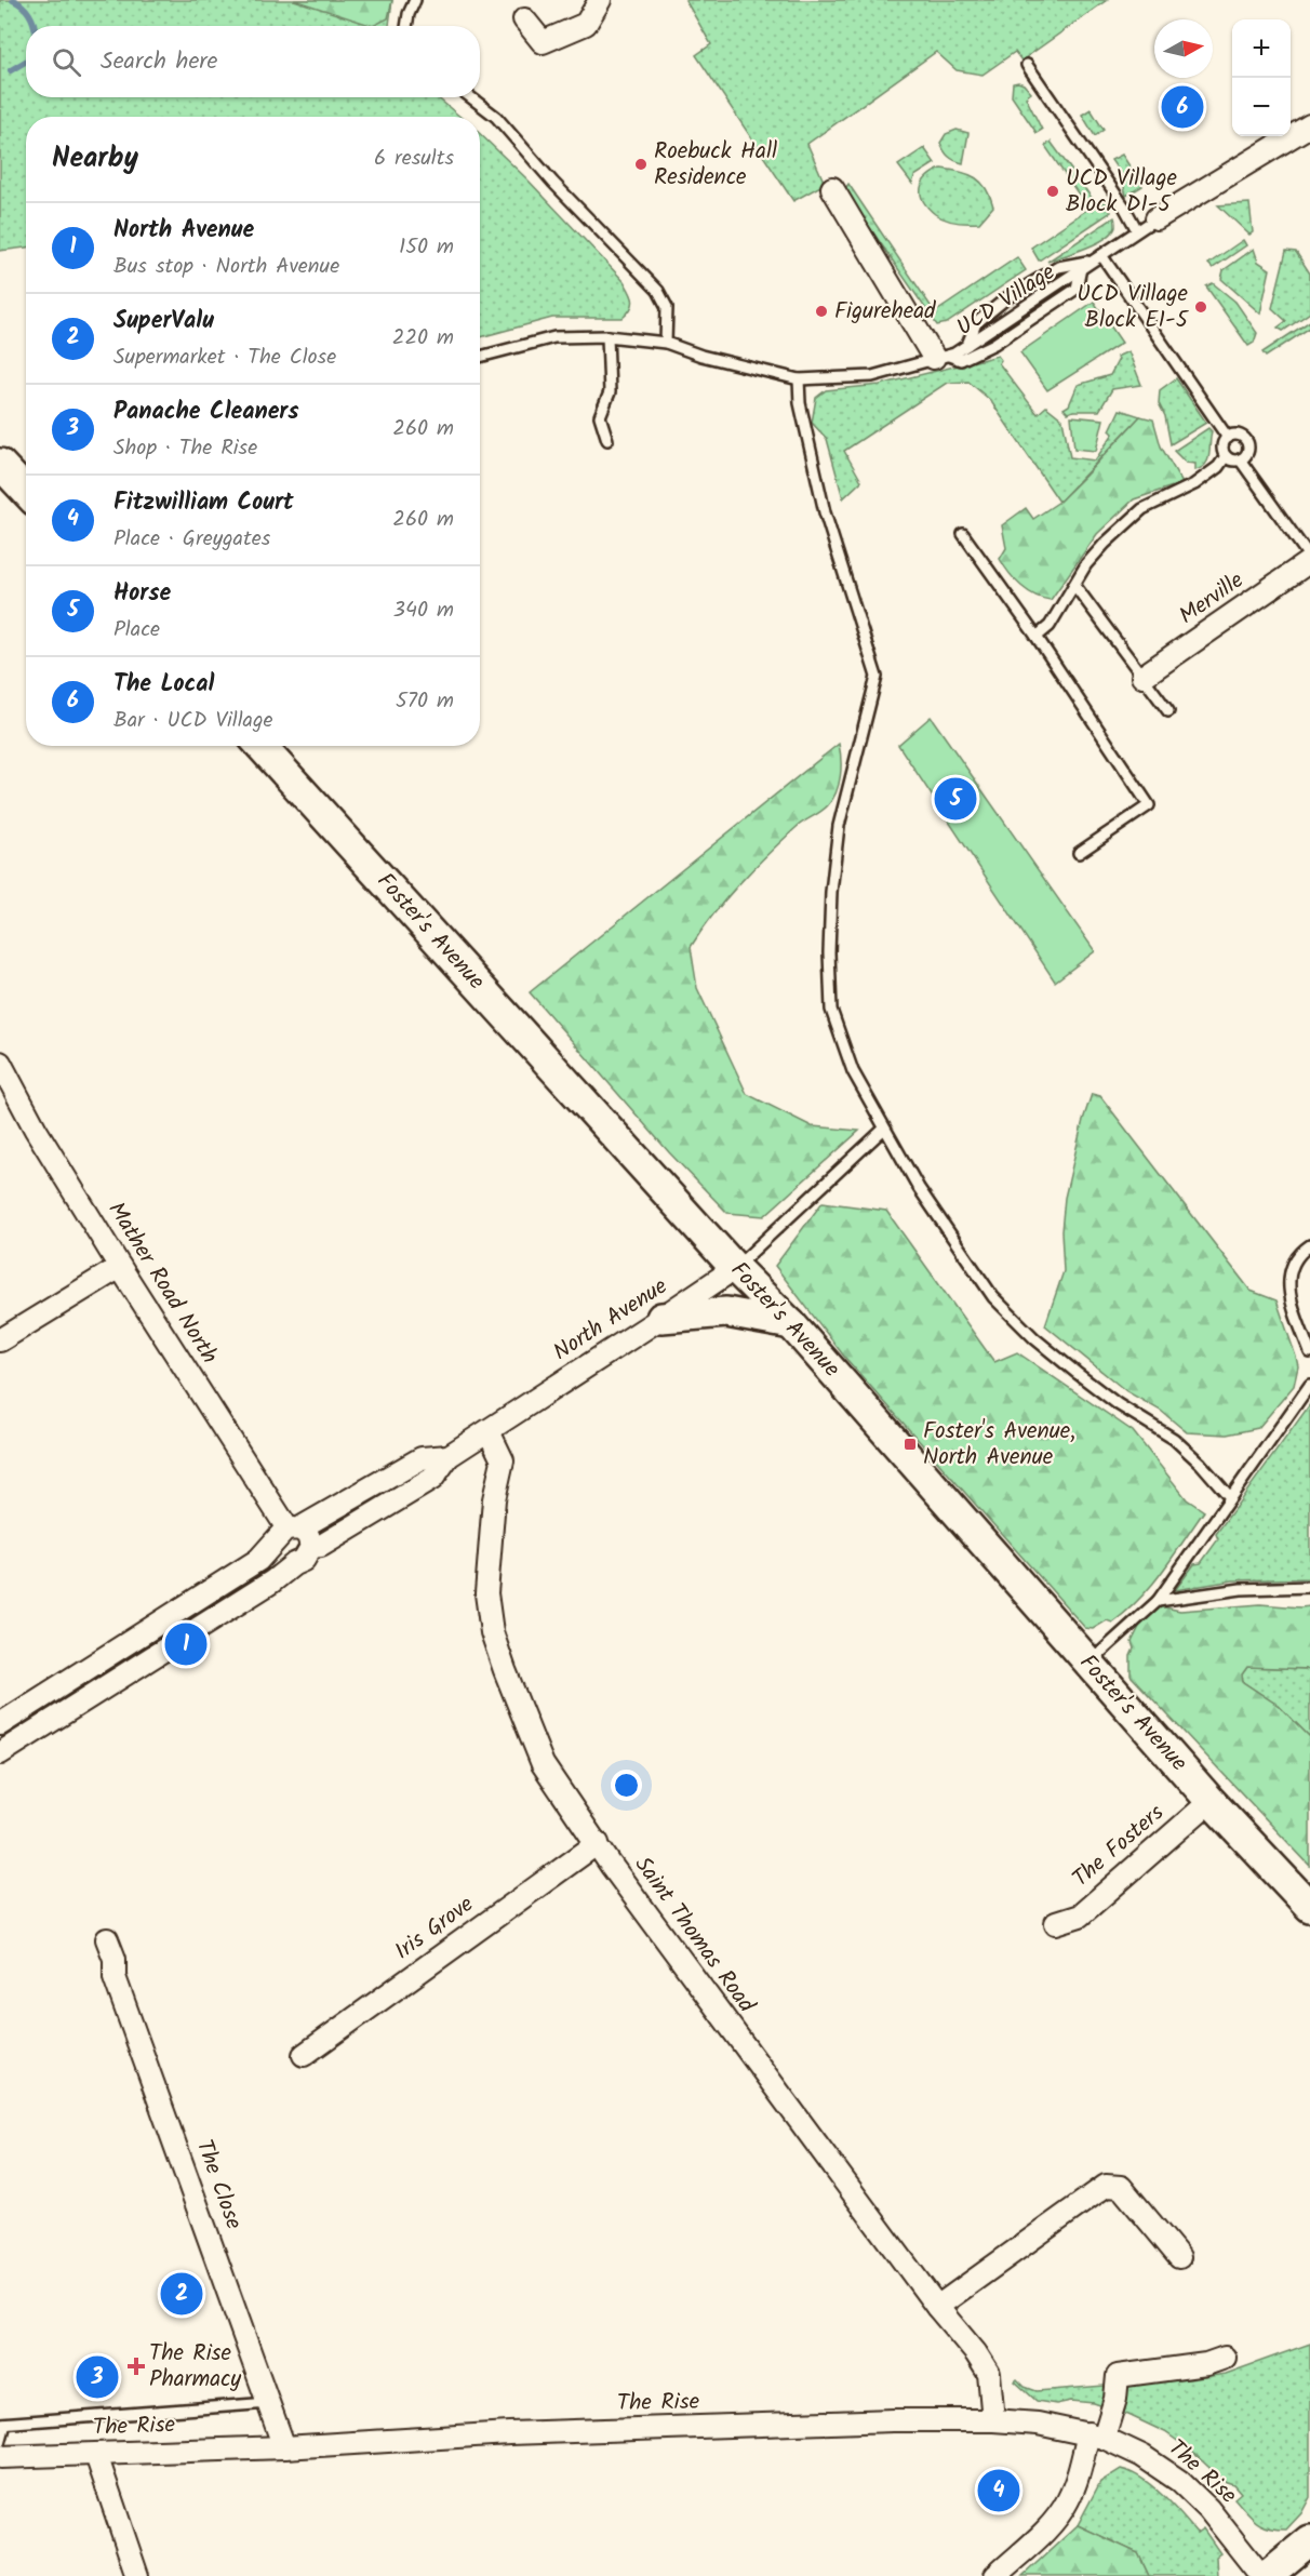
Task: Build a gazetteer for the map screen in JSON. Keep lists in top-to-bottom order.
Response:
{
  "streets": {
    "main road": ["Foster's Avenue"],
    "street": [
      "UCD Village",
      "Merville",
      "Mather Road North",
      "North Avenue",
      "The Fosters",
      "Iris Grove",
      "Saint Thomas Road",
      "The Close",
      "The Rise"
    ]
  },
  "crossings": [
    ["Foster's Avenue", "North Avenue"],
    ["Foster's Avenue", "The Fosters"],
    ["Mather Road North", "North Avenue"],
    ["North Avenue", "Saint Thomas Road"],
    ["Iris Grove", "Saint Thomas Road"],
    ["Saint Thomas Road", "The Rise"],
    ["The Close", "The Rise"]
  ],
  "places": {
    "other": [
      "Roebuck Hall Residence",
      "UCD Village Block D1-5",
      "UCD Village Block E1-5",
      "Figurehead"
    ],
    "transit": ["Foster's Avenue, North Avenue"],
    "health": ["The Rise Pharmacy"]
  },
  "north": "right",
  "page": {
    "map_buttons": ["+", "−"],
    "search": "Search here",
    "pins": [
      "6",
      "5",
      "1",
      "2",
      "3",
      "4"
    ],
    "heading": ["Nearby", "6 results"],
    "list": [
      {
        "mark": "1",
        "name": "North Avenue",
        "note": "Bus stop · North Avenue",
        "value": "150 m"
      },
      {
        "mark": "2",
        "name": "SuperValu",
        "note": "Supermarket · The Close",
        "value": "220 m"
      },
      {
        "mark": "3",
        "name": "Panache Cleaners",
        "note": "Shop · The Rise",
        "value": "260 m"
      },
      {
        "mark": "4",
        "name": "Fitzwilliam Court",
        "note": "Place · Greygates",
        "value": "260 m"
      },
      {
        "mark": "5",
        "name": "Horse",
        "note": "Place",
        "value": "340 m"
      },
      {
        "mark": "6",
        "name": "The Local",
        "note": "Bar · UCD Village",
        "value": "570 m"
      }
    ]
  }
}
